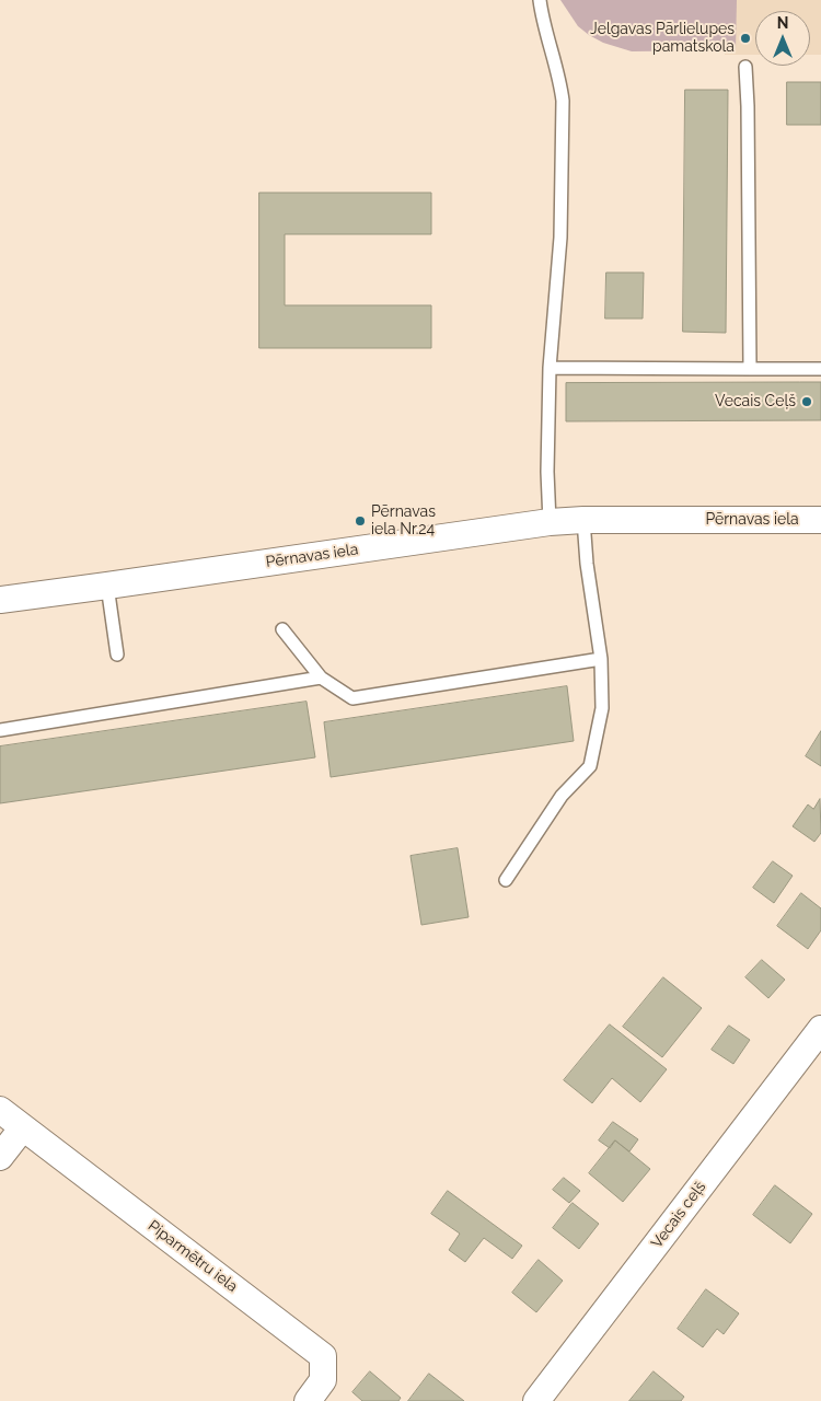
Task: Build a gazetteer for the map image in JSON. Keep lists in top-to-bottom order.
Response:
{
  "streets": {
    "street": ["Pērnavas iela", "Vecais ceļš", "Piparmētru iela"]
  },
  "places": ["Jelgavas Pārlielupes pamatskola", "Vecais Ceļš", "Pērnavas iela Nr.24"],
  "north": "top"
}
